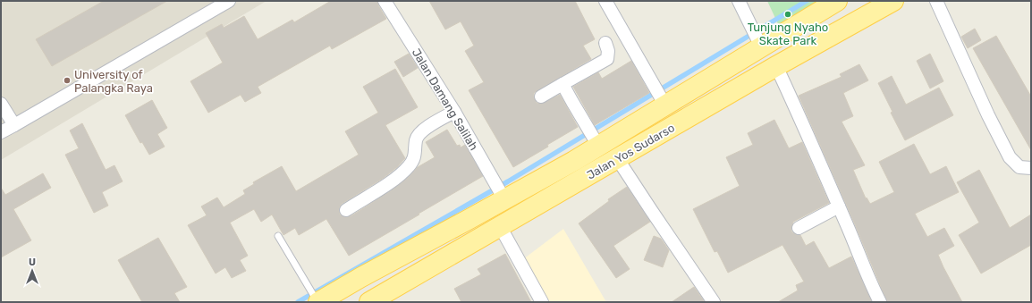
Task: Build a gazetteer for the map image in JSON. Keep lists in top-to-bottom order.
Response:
{
  "streets": {
    "main road": ["Jalan Yos Sudarso"],
    "street": ["Jalan Damang Salilah"]
  },
  "crossings": [
    ["Jalan Damang Salilah", "Jalan Yos Sudarso"]
  ],
  "places": ["Tunjung Nyaho Skate Park", "University of Palangka Raya"],
  "north": "top"
}
